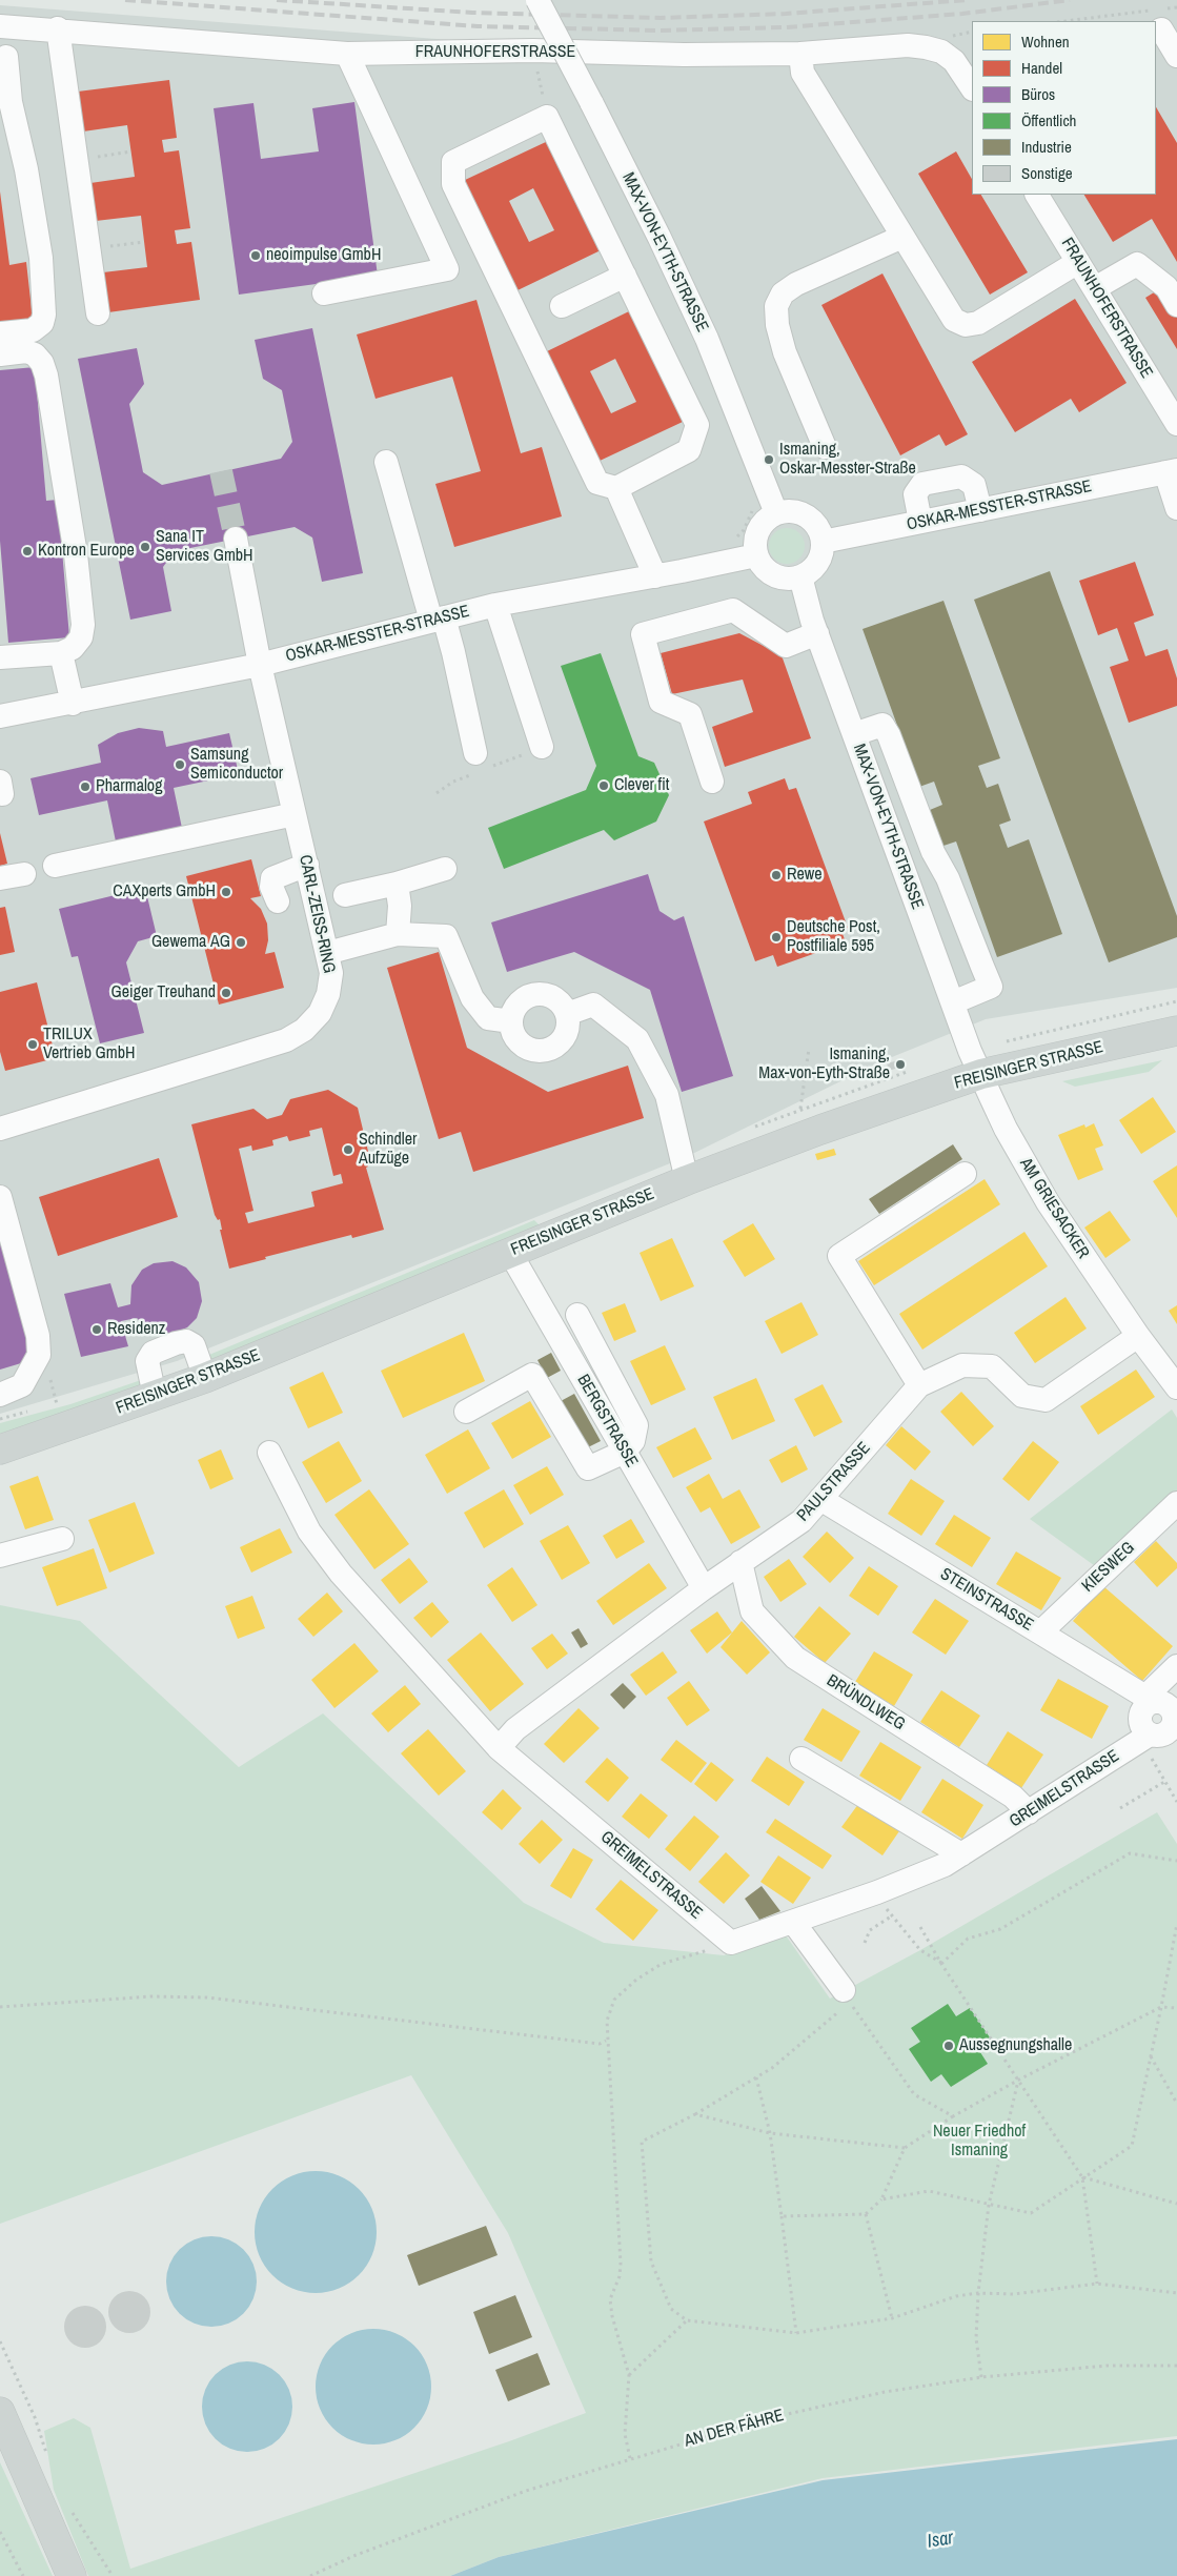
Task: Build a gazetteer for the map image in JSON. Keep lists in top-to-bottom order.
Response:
{
  "streets": {
    "main road": ["FREISINGER STRASSE"],
    "street": [
      "FRAUNHOFERSTRASSE",
      "MAX-VON-EYTH-STRASSE",
      "OSKAR-MESSTER-STRASSE",
      "CARL-ZEISS-RING",
      "AM GRIESACKER",
      "BERGSTRASSE",
      "PAULSTRASSE",
      "KIESWEG",
      "STEINSTRASSE",
      "BRÜNDLWEG",
      "GREIMELSTRASSE"
    ],
    "path": ["AN DER FÄHRE"]
  },
  "crossings": [
    ["MAX-VON-EYTH-STRASSE", "OSKAR-MESSTER-STRASSE"],
    ["MAX-VON-EYTH-STRASSE", "FREISINGER STRASSE"],
    ["MAX-VON-EYTH-STRASSE", "AM GRIESACKER"],
    ["OSKAR-MESSTER-STRASSE", "CARL-ZEISS-RING"],
    ["FREISINGER STRASSE", "AM GRIESACKER"],
    ["FREISINGER STRASSE", "BERGSTRASSE"],
    ["BERGSTRASSE", "PAULSTRASSE"],
    ["PAULSTRASSE", "STEINSTRASSE"],
    ["PAULSTRASSE", "BRÜNDLWEG"],
    ["PAULSTRASSE", "GREIMELSTRASSE"],
    ["KIESWEG", "STEINSTRASSE"],
    ["STEINSTRASSE", "GREIMELSTRASSE"],
    ["BRÜNDLWEG", "GREIMELSTRASSE"]
  ],
  "water": ["Isar"],
  "parks": ["Neuer Friedhof Ismaning"],
  "places": [
    "neoimpulse GmbH",
    "Ismaning, Oskar-Messter-Straße",
    "Sana IT Services GmbH",
    "Kontron Europe",
    "Samsung Semiconductor",
    "Clever fit",
    "Pharmalog",
    "Rewe",
    "CAXperts GmbH",
    "Deutsche Post, Postfiliale 595",
    "Gewema AG",
    "Geiger Treuhand",
    "TRILUX Vertrieb GmbH",
    "Ismaning, Max-von-Eyth-Straße",
    "Schindler Aufzüge",
    "Residenz",
    "Aussegnungshalle"
  ],
  "legend": [
    "Wohnen",
    "Handel",
    "Büros",
    "Öffentlich",
    "Industrie",
    "Sonstige"
  ]
}
